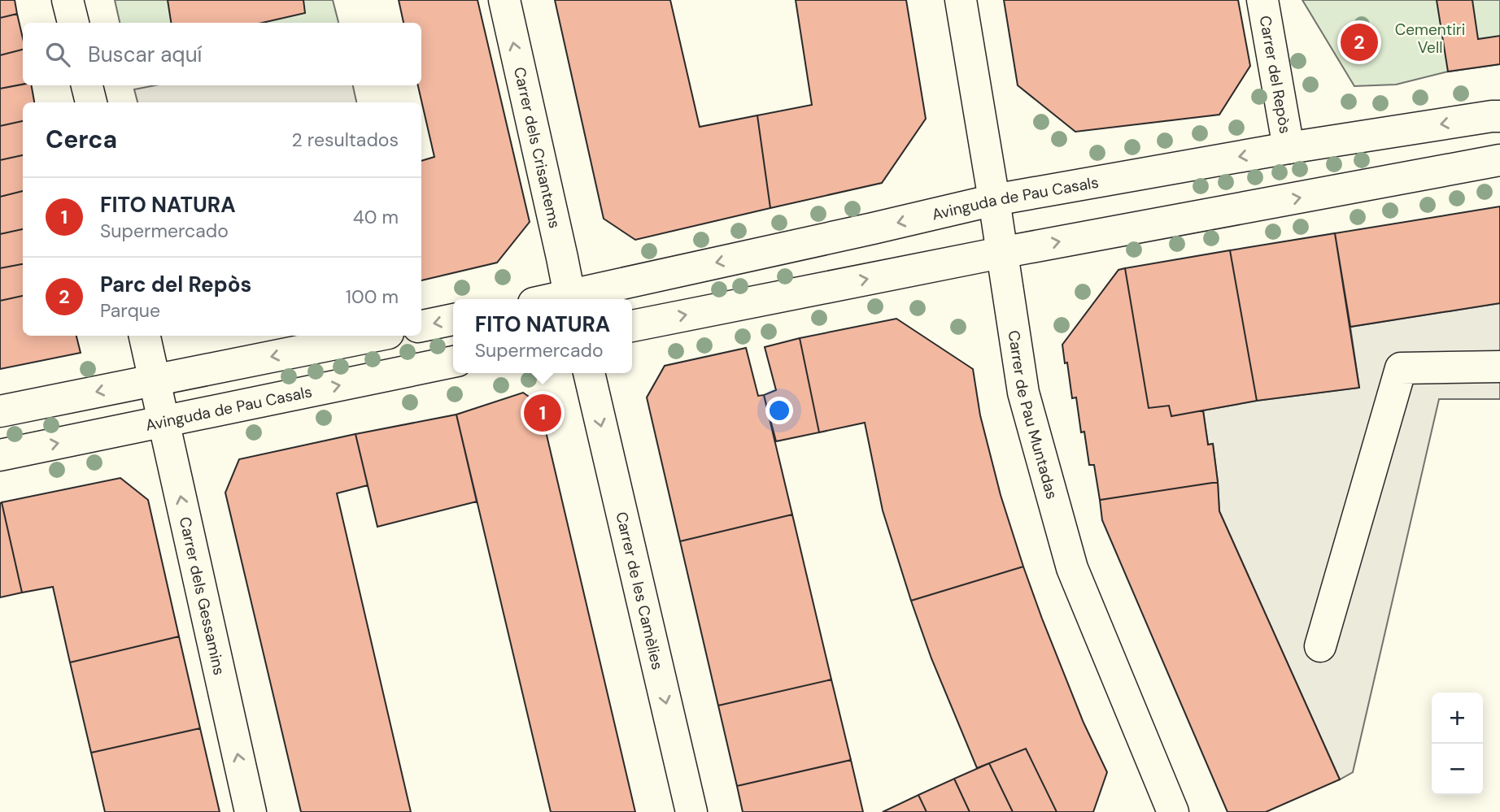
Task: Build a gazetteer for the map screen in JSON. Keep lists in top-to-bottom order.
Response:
{
  "streets": {
    "street": [
      "Carrer del Repòs",
      "Carrer dels Crisantems",
      "Avinguda de Pau Casals",
      "Carrer de Pau Muntadas",
      "Carrer de les Camèlies",
      "Carrer dels Gessamins"
    ]
  },
  "crossings": [
    ["Carrer del Repòs", "Avinguda de Pau Casals"],
    ["Carrer dels Crisantems", "Avinguda de Pau Casals"],
    ["Avinguda de Pau Casals", "Carrer de Pau Muntadas"],
    ["Avinguda de Pau Casals", "Carrer dels Gessamins"]
  ],
  "one_way": ["Carrer dels Crisantems", "Carrer de les Camèlies", "Carrer dels Gessamins"],
  "parks": ["Cementiri Vell"],
  "page": {
    "pins": ["2", "1"],
    "search": "Buscar aquí",
    "heading": ["Cerca", "2 resultados"],
    "list": [
      {
        "mark": "1",
        "name": "FITO NATURA",
        "note": "Supermercado",
        "value": "40 m"
      },
      {
        "mark": "2",
        "name": "Parc del Repòs",
        "note": "Parque",
        "value": "100 m"
      }
    ],
    "popup": ["FITO NATURA", "Supermercado"],
    "map_buttons": ["+", "−"]
  }
}
